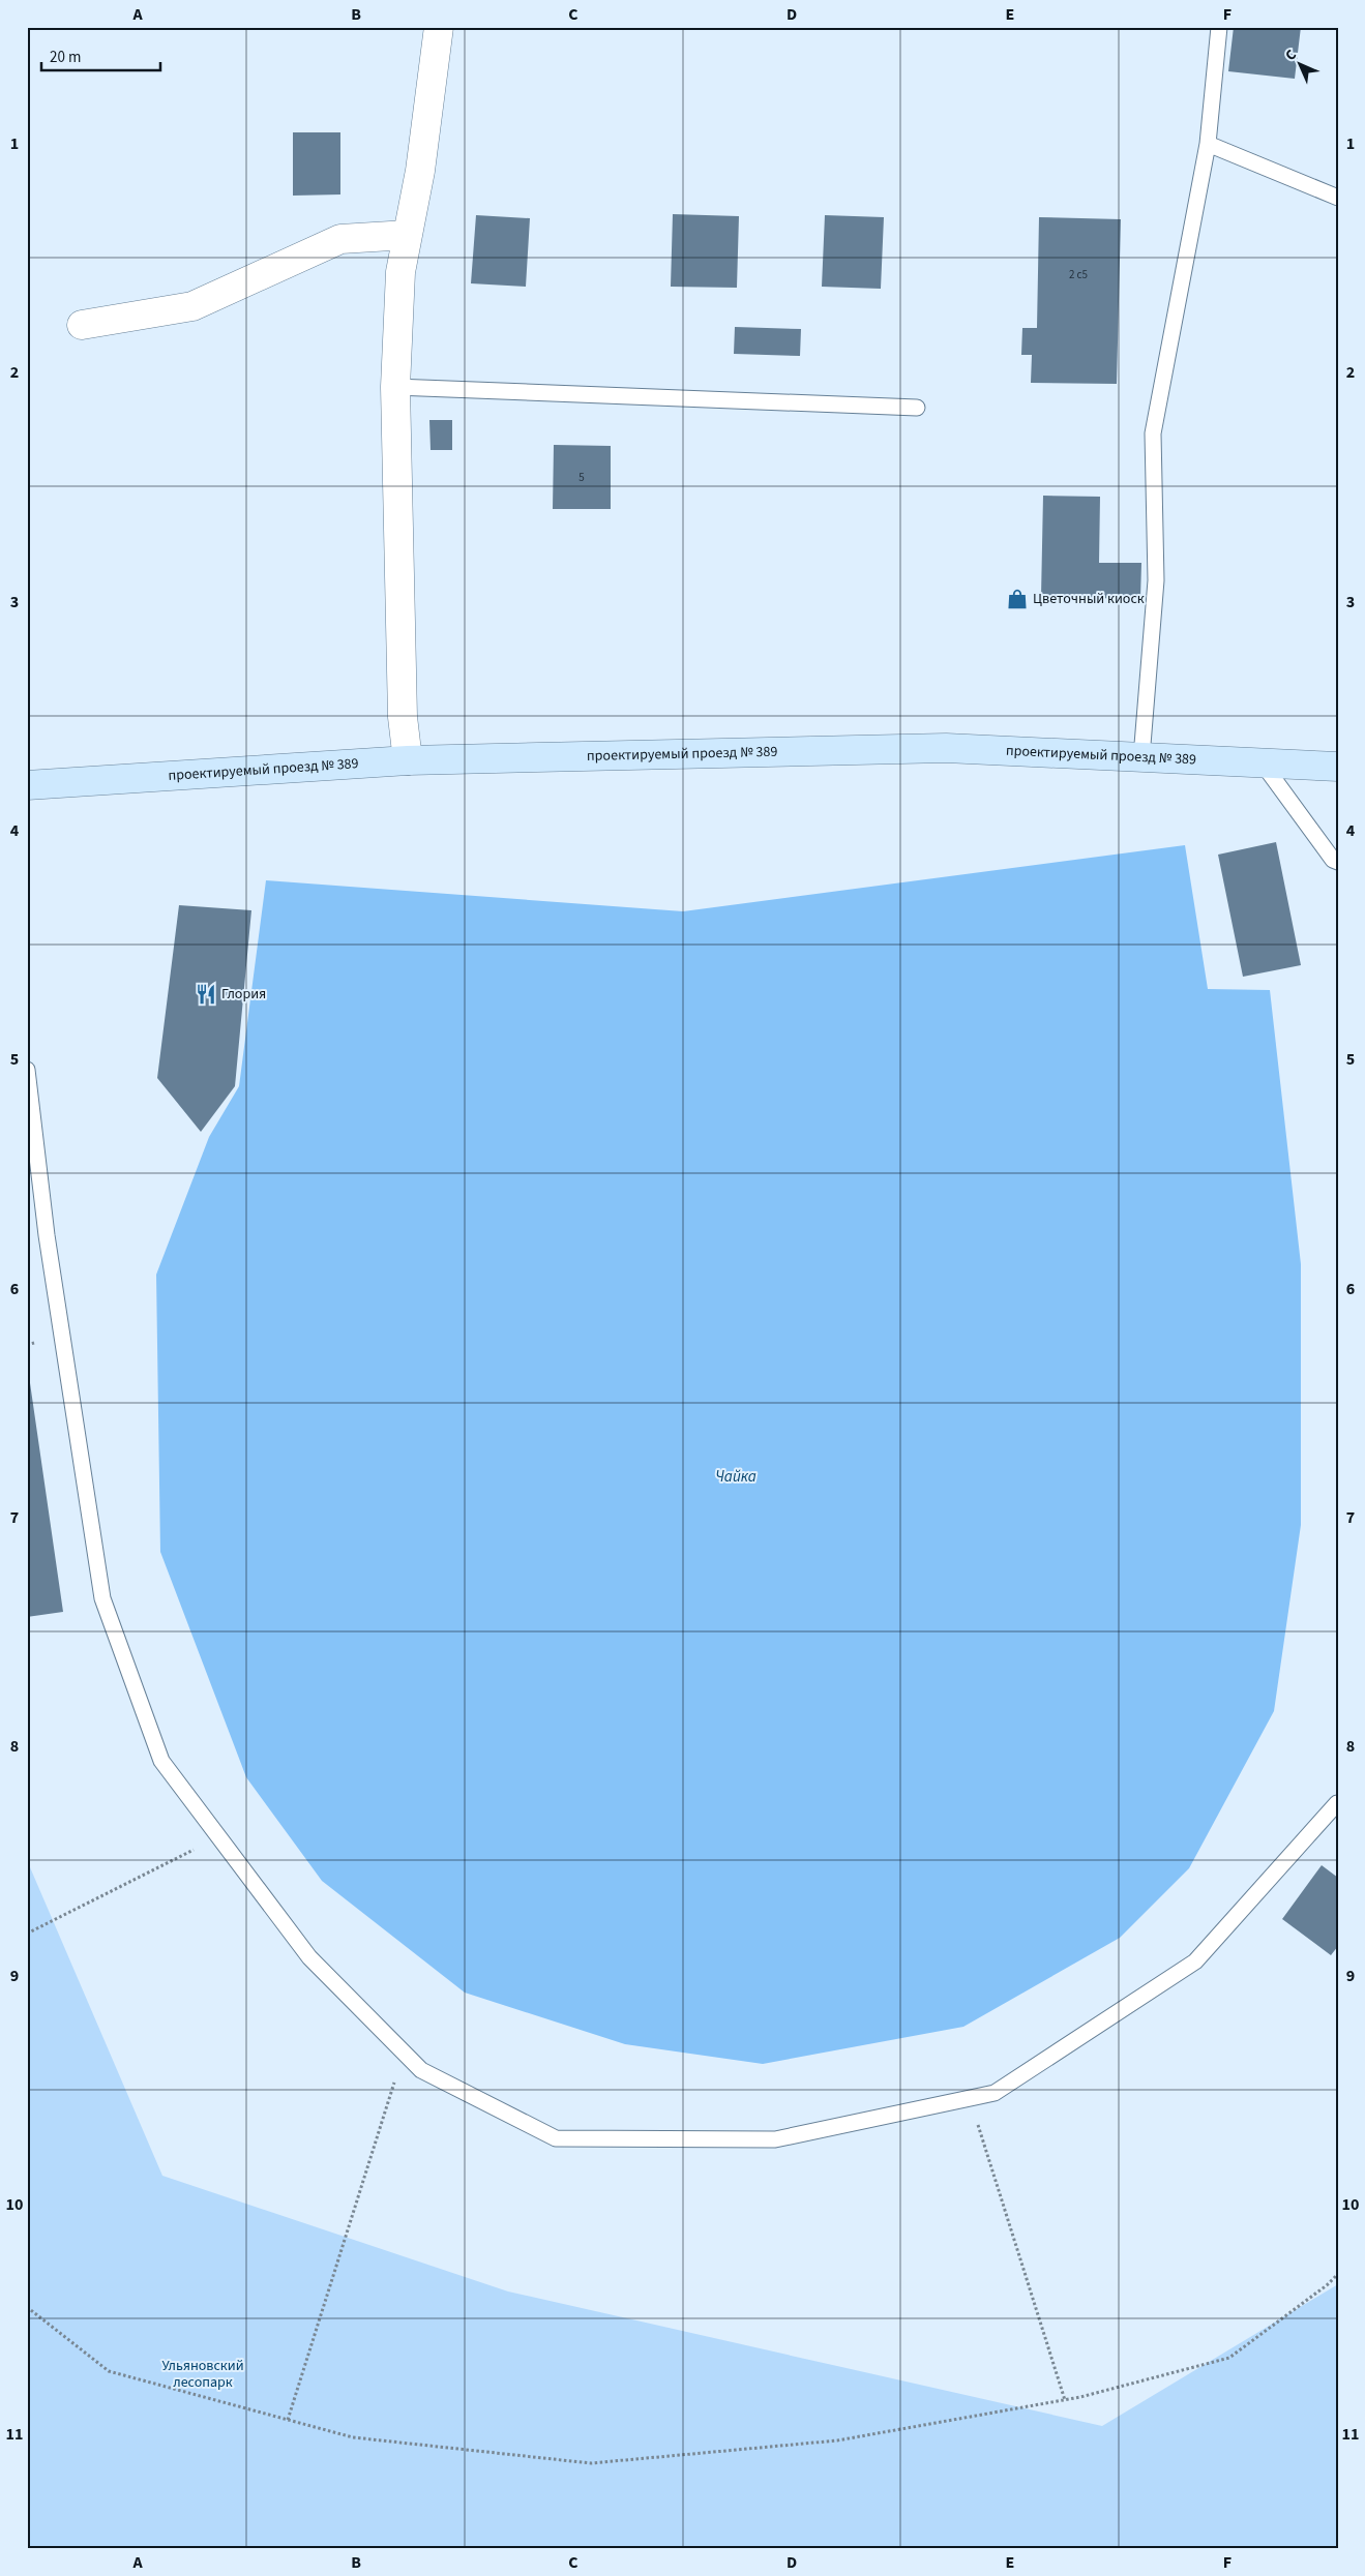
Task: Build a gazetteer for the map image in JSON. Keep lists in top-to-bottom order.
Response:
{
  "streets": {
    "main road": ["проектируемый проезд № 389"]
  },
  "water": ["Чайка"],
  "parks": ["Ульяновский лесопарк"],
  "places": {
    "shop": ["Цветочный киоск"],
    "restaurant": ["Глория"]
  },
  "house_numbers": ["2 с5", "5"],
  "scale_bar": "20 m",
  "north": "top left",
  "grid": {
    "columns": [
      "A",
      "B",
      "C",
      "D",
      "E",
      "F"
    ],
    "rows": [
      "1",
      "2",
      "3",
      "4",
      "5",
      "6",
      "7",
      "8",
      "9",
      "10",
      "11"
    ]
  }
}
